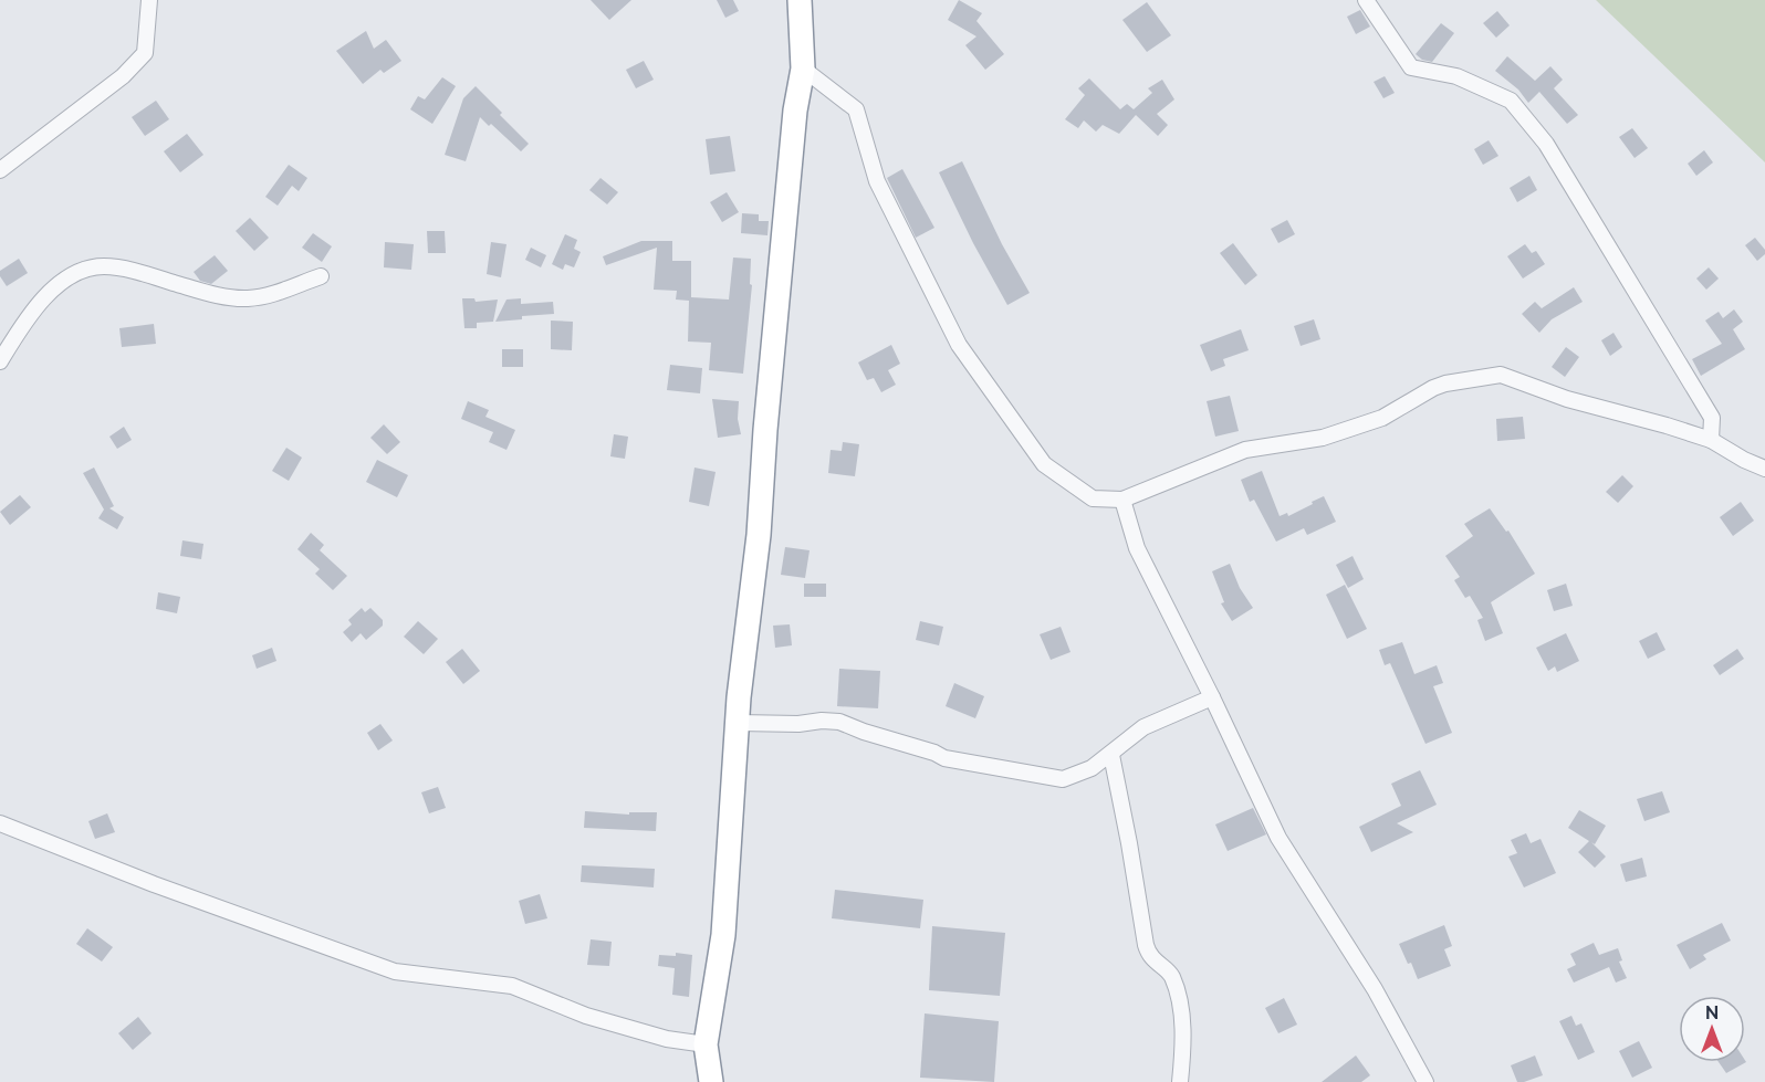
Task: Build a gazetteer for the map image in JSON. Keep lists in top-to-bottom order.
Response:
{
  "north": "top"
}
